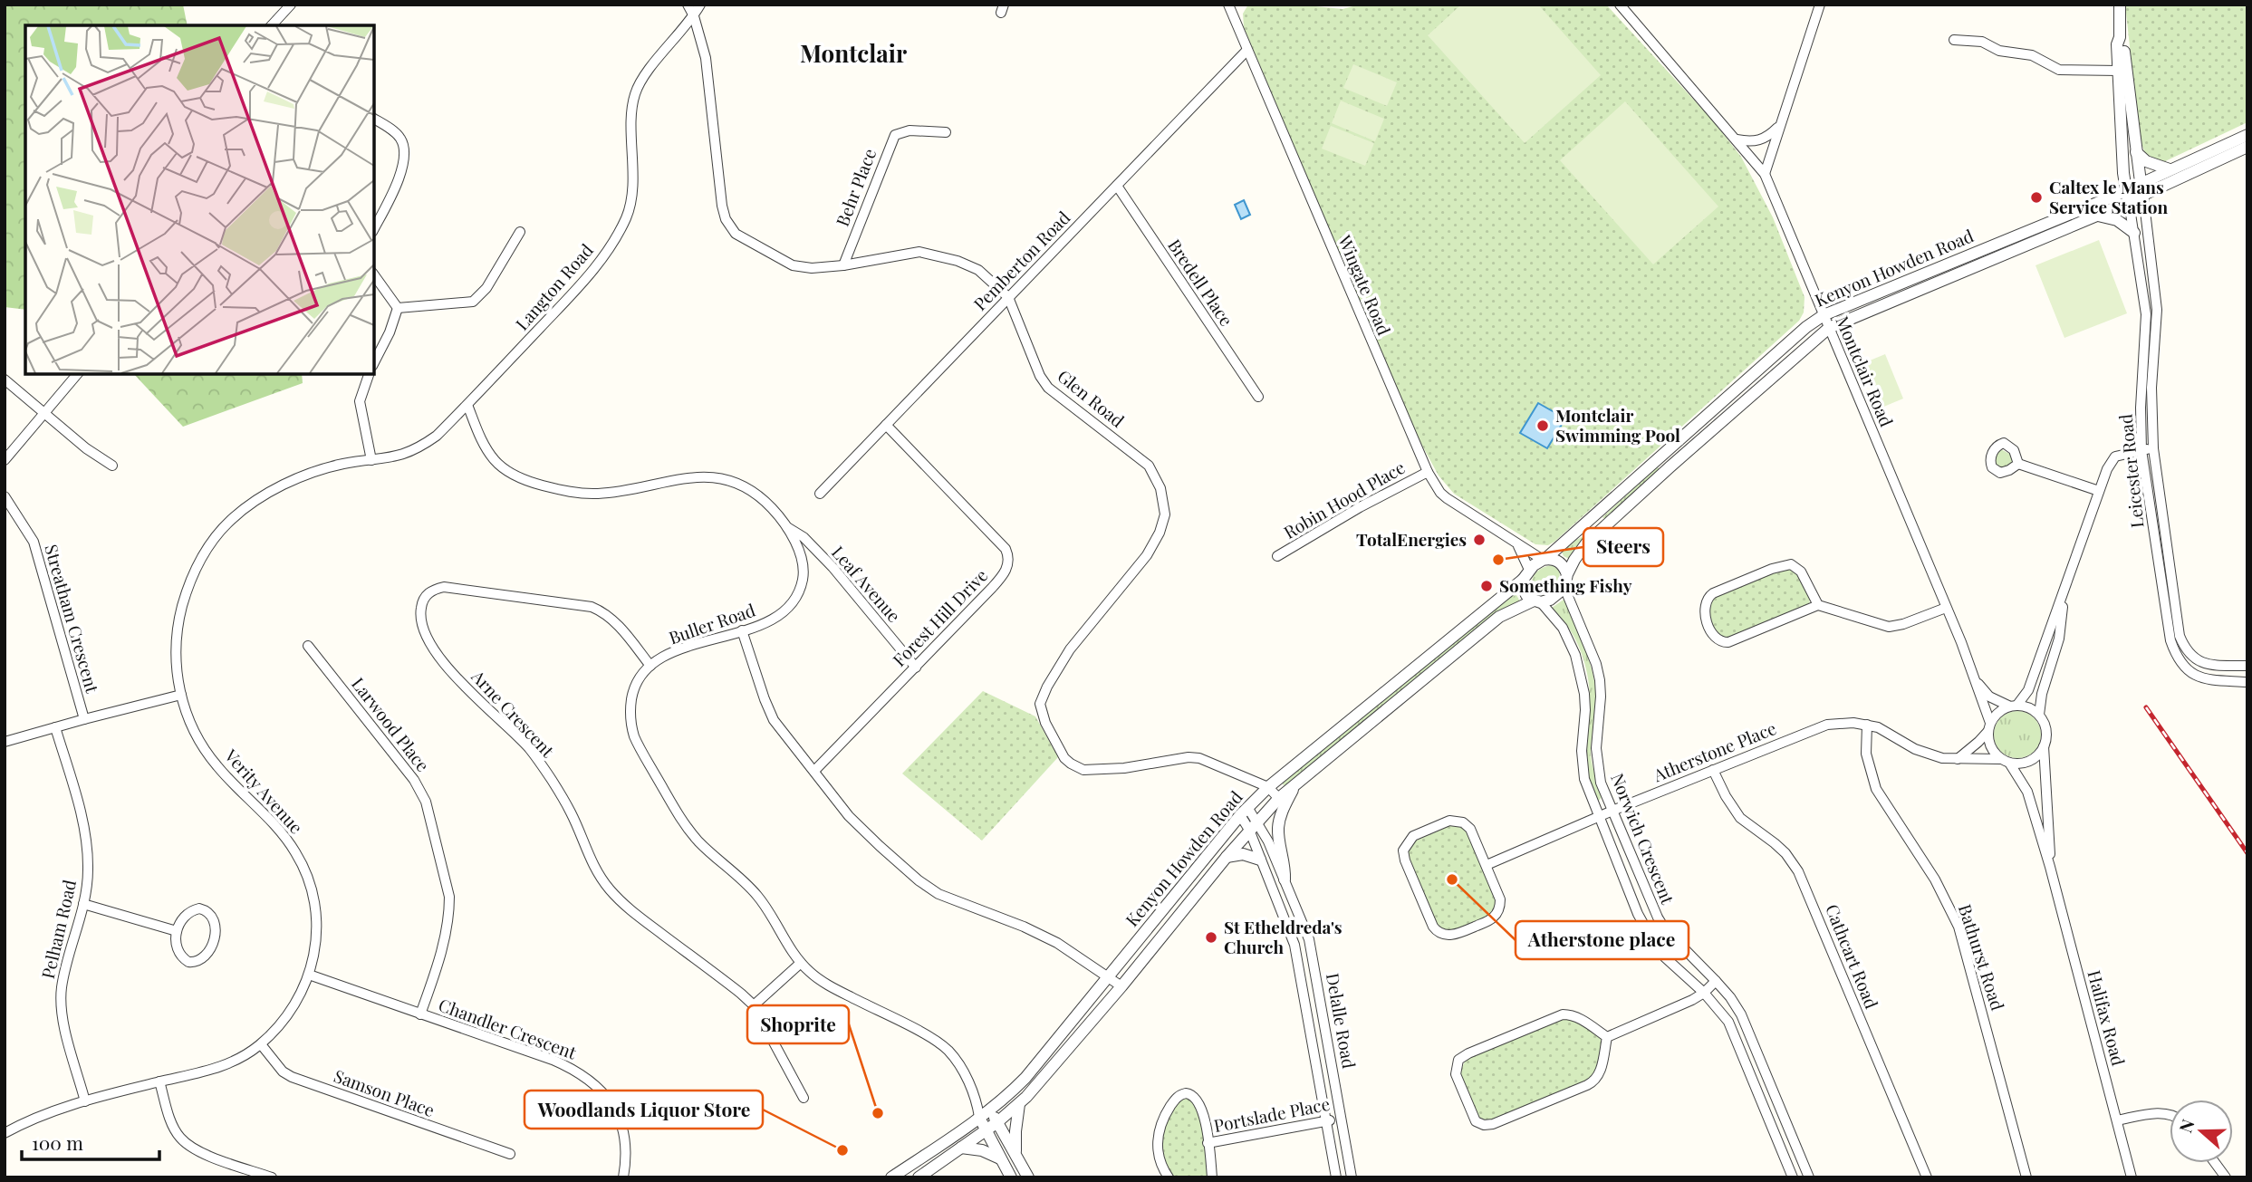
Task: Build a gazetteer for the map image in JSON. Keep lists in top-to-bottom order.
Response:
{
  "streets": {
    "street": [
      "Behr Place",
      "Pemberton Road",
      "Kenyon Howden Road",
      "Bredell Place",
      "Wingate Road",
      "Langton Road",
      "Montclair Road",
      "Glen Road",
      "Leicester Road",
      "Robin Hood Place",
      "Leaf Avenue",
      "Forest Hill Drive",
      "Streatham Crescent",
      "Buller Road",
      "Arne Crescent",
      "Larwood Place",
      "Atherstone Place",
      "Verity Avenue",
      "Norwich Crescent",
      "Pelham Road",
      "Cathcart Road",
      "Bathurst Road",
      "Halifax Road",
      "Delalle Road",
      "Chandler Crescent",
      "Samson Place",
      "Portslade Place"
    ]
  },
  "crossings": [
    ["Behr Place", "Glen Road"],
    ["Pemberton Road", "Bredell Place"],
    ["Pemberton Road", "Wingate Road"],
    ["Pemberton Road", "Glen Road"],
    ["Pemberton Road", "Forest Hill Drive"],
    ["Kenyon Howden Road", "Wingate Road"],
    ["Kenyon Howden Road", "Montclair Road"],
    ["Kenyon Howden Road", "Glen Road"],
    ["Kenyon Howden Road", "Leicester Road"],
    ["Kenyon Howden Road", "Norwich Crescent"],
    ["Kenyon Howden Road", "Delalle Road"],
    ["Wingate Road", "Robin Hood Place"],
    ["Wingate Road", "Norwich Crescent"],
    ["Langton Road", "Glen Road"],
    ["Langton Road", "Buller Road"],
    ["Langton Road", "Verity Avenue"],
    ["Montclair Road", "Atherstone Place"],
    ["Montclair Road", "Halifax Road"],
    ["Leicester Road", "Halifax Road"],
    ["Leaf Avenue", "Forest Hill Drive"],
    ["Leaf Avenue", "Buller Road"],
    ["Buller Road", "Arne Crescent"],
    ["Larwood Place", "Chandler Crescent"],
    ["Atherstone Place", "Norwich Crescent"],
    ["Atherstone Place", "Cathcart Road"],
    ["Atherstone Place", "Bathurst Road"],
    ["Atherstone Place", "Halifax Road"],
    ["Verity Avenue", "Pelham Road"],
    ["Verity Avenue", "Chandler Crescent"],
    ["Verity Avenue", "Samson Place"],
    ["Delalle Road", "Portslade Place"]
  ],
  "districts": ["Montclair"],
  "places": [
    "Caltex le Mans Service Station",
    "Montclair Swimming Pool",
    "TotalEnergies",
    "Steers",
    "Something Fishy",
    "Atherstone place",
    "St Etheldreda's Church",
    "Shoprite",
    "Woodlands Liquor Store"
  ],
  "scale_bar": "100 m",
  "north": "left"
}
